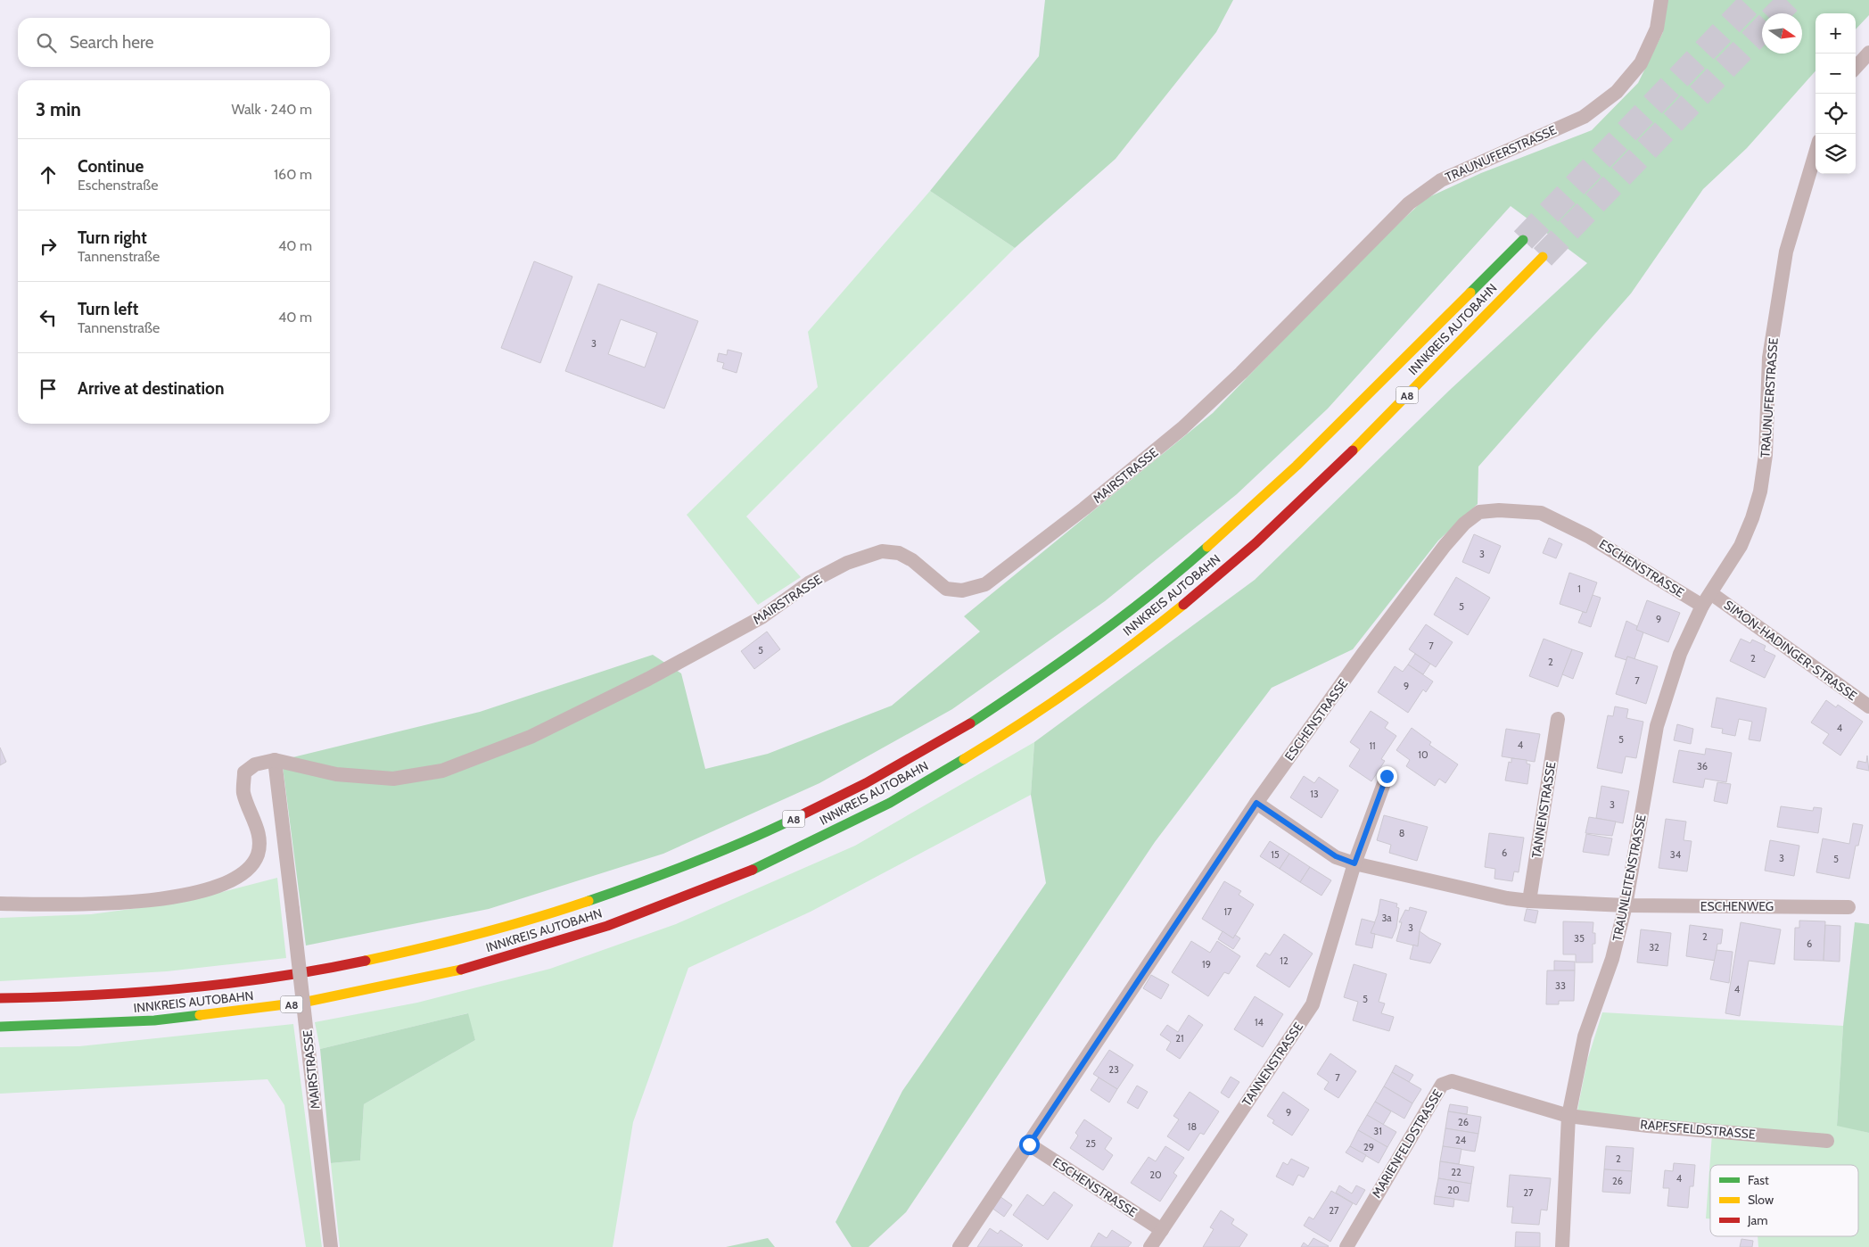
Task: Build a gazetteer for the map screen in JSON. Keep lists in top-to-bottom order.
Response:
{
  "streets": {
    "highway": ["INNKREIS AUTOBAHN", "A8"],
    "street": [
      "TRAUNUFERSTRASSE",
      "MAIRSTRASSE",
      "ESCHENSTRASSE",
      "SIMON-HADINGER-STRASSE",
      "TANNENSTRASSE",
      "TRAUNLEITENSTRASSE",
      "ESCHENWEG",
      "RAPFSFELDSTRASSE",
      "MARIENFELDSTRASSE"
    ]
  },
  "crossings": [
    ["TRAUNUFERSTRASSE", "MAIRSTRASSE"],
    ["TRAUNUFERSTRASSE", "SIMON-HADINGER-STRASSE"],
    ["TRAUNUFERSTRASSE", "TRAUNLEITENSTRASSE"],
    ["ESCHENSTRASSE", "TANNENSTRASSE"],
    ["ESCHENSTRASSE", "TRAUNLEITENSTRASSE"],
    ["SIMON-HADINGER-STRASSE", "TRAUNLEITENSTRASSE"],
    ["TRAUNLEITENSTRASSE", "ESCHENWEG"],
    ["TRAUNLEITENSTRASSE", "RAPFSFELDSTRASSE"],
    ["TRAUNLEITENSTRASSE", "MARIENFELDSTRASSE"],
    ["RAPFSFELDSTRASSE", "MARIENFELDSTRASSE"]
  ],
  "house_numbers": [
    "3",
    "3",
    "1",
    "5",
    "9",
    "7",
    "5",
    "2",
    "2",
    "7",
    "9",
    "4",
    "5",
    "4",
    "11",
    "10",
    "36",
    "13",
    "3",
    "8",
    "6",
    "15",
    "34",
    "3",
    "5",
    "17",
    "3a",
    "3",
    "2",
    "35",
    "6",
    "32",
    "12",
    "19",
    "33",
    "4",
    "5",
    "14",
    "21",
    "23",
    "7",
    "9",
    "26",
    "18",
    "31",
    "24",
    "25",
    "29",
    "2",
    "22",
    "20",
    "4",
    "26",
    "20",
    "27",
    "27"
  ],
  "legend": ["Fast", "Slow", "Jam"],
  "north": "right",
  "page": {
    "map_buttons": ["+", "−"],
    "search": "Search here",
    "heading": ["3 min", "Walk · 240 m"],
    "list": [
      ["Continue", "Eschenstraße", "160 m"],
      ["Turn right", "Tannenstraße", "40 m"],
      ["Turn left", "Tannenstraße", "40 m"],
      "Arrive at destination"
    ]
  }
}
